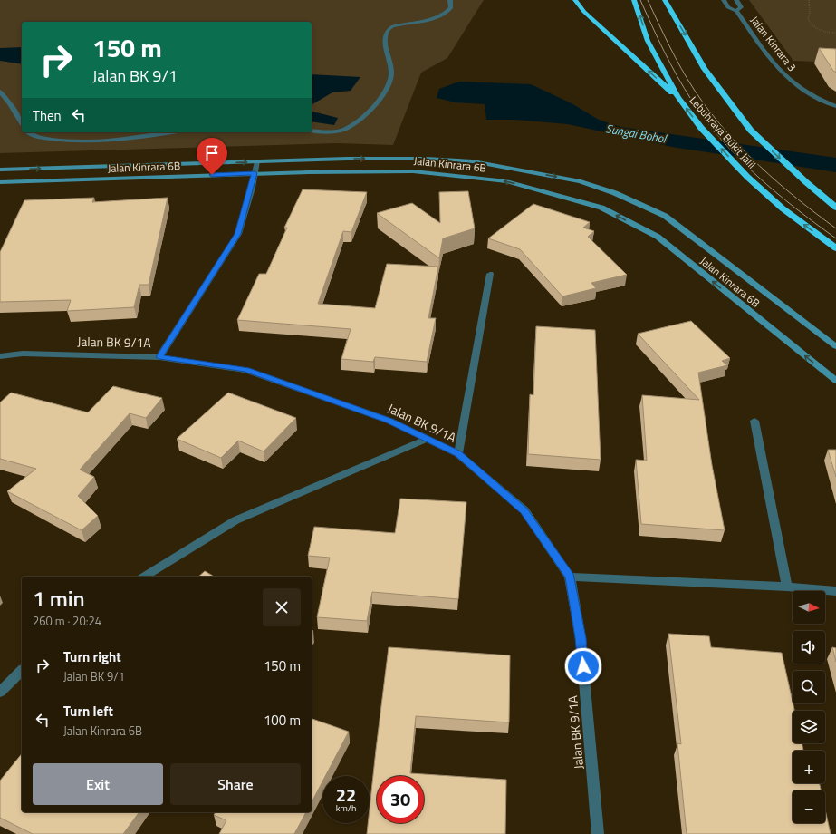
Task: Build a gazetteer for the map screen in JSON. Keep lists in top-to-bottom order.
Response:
{
  "streets": {
    "highway": ["Lebuhraya Bukit Jalil"],
    "street": ["Jalan Kinrara 3", "Jalan Kinrara 6B", "Jalan BK 9/1A"]
  },
  "water": ["Sungai Bohol"],
  "north": "right",
  "page": {
    "turn": ["150 m", "Jalan BK 9/1"],
    "then": "Then",
    "heading": ["1 min", "260 m · 20:24"],
    "map_buttons": ["+", "−"],
    "list": [
      {
        "name": "Turn right",
        "note": "Jalan BK 9/1",
        "value": "150 m"
      },
      {
        "name": "Turn left",
        "note": "Jalan Kinrara 6B",
        "value": "100 m"
      }
    ],
    "buttons": ["Exit", "Share"],
    "speed": "22 km/h",
    "limit": "30"
  }
}
